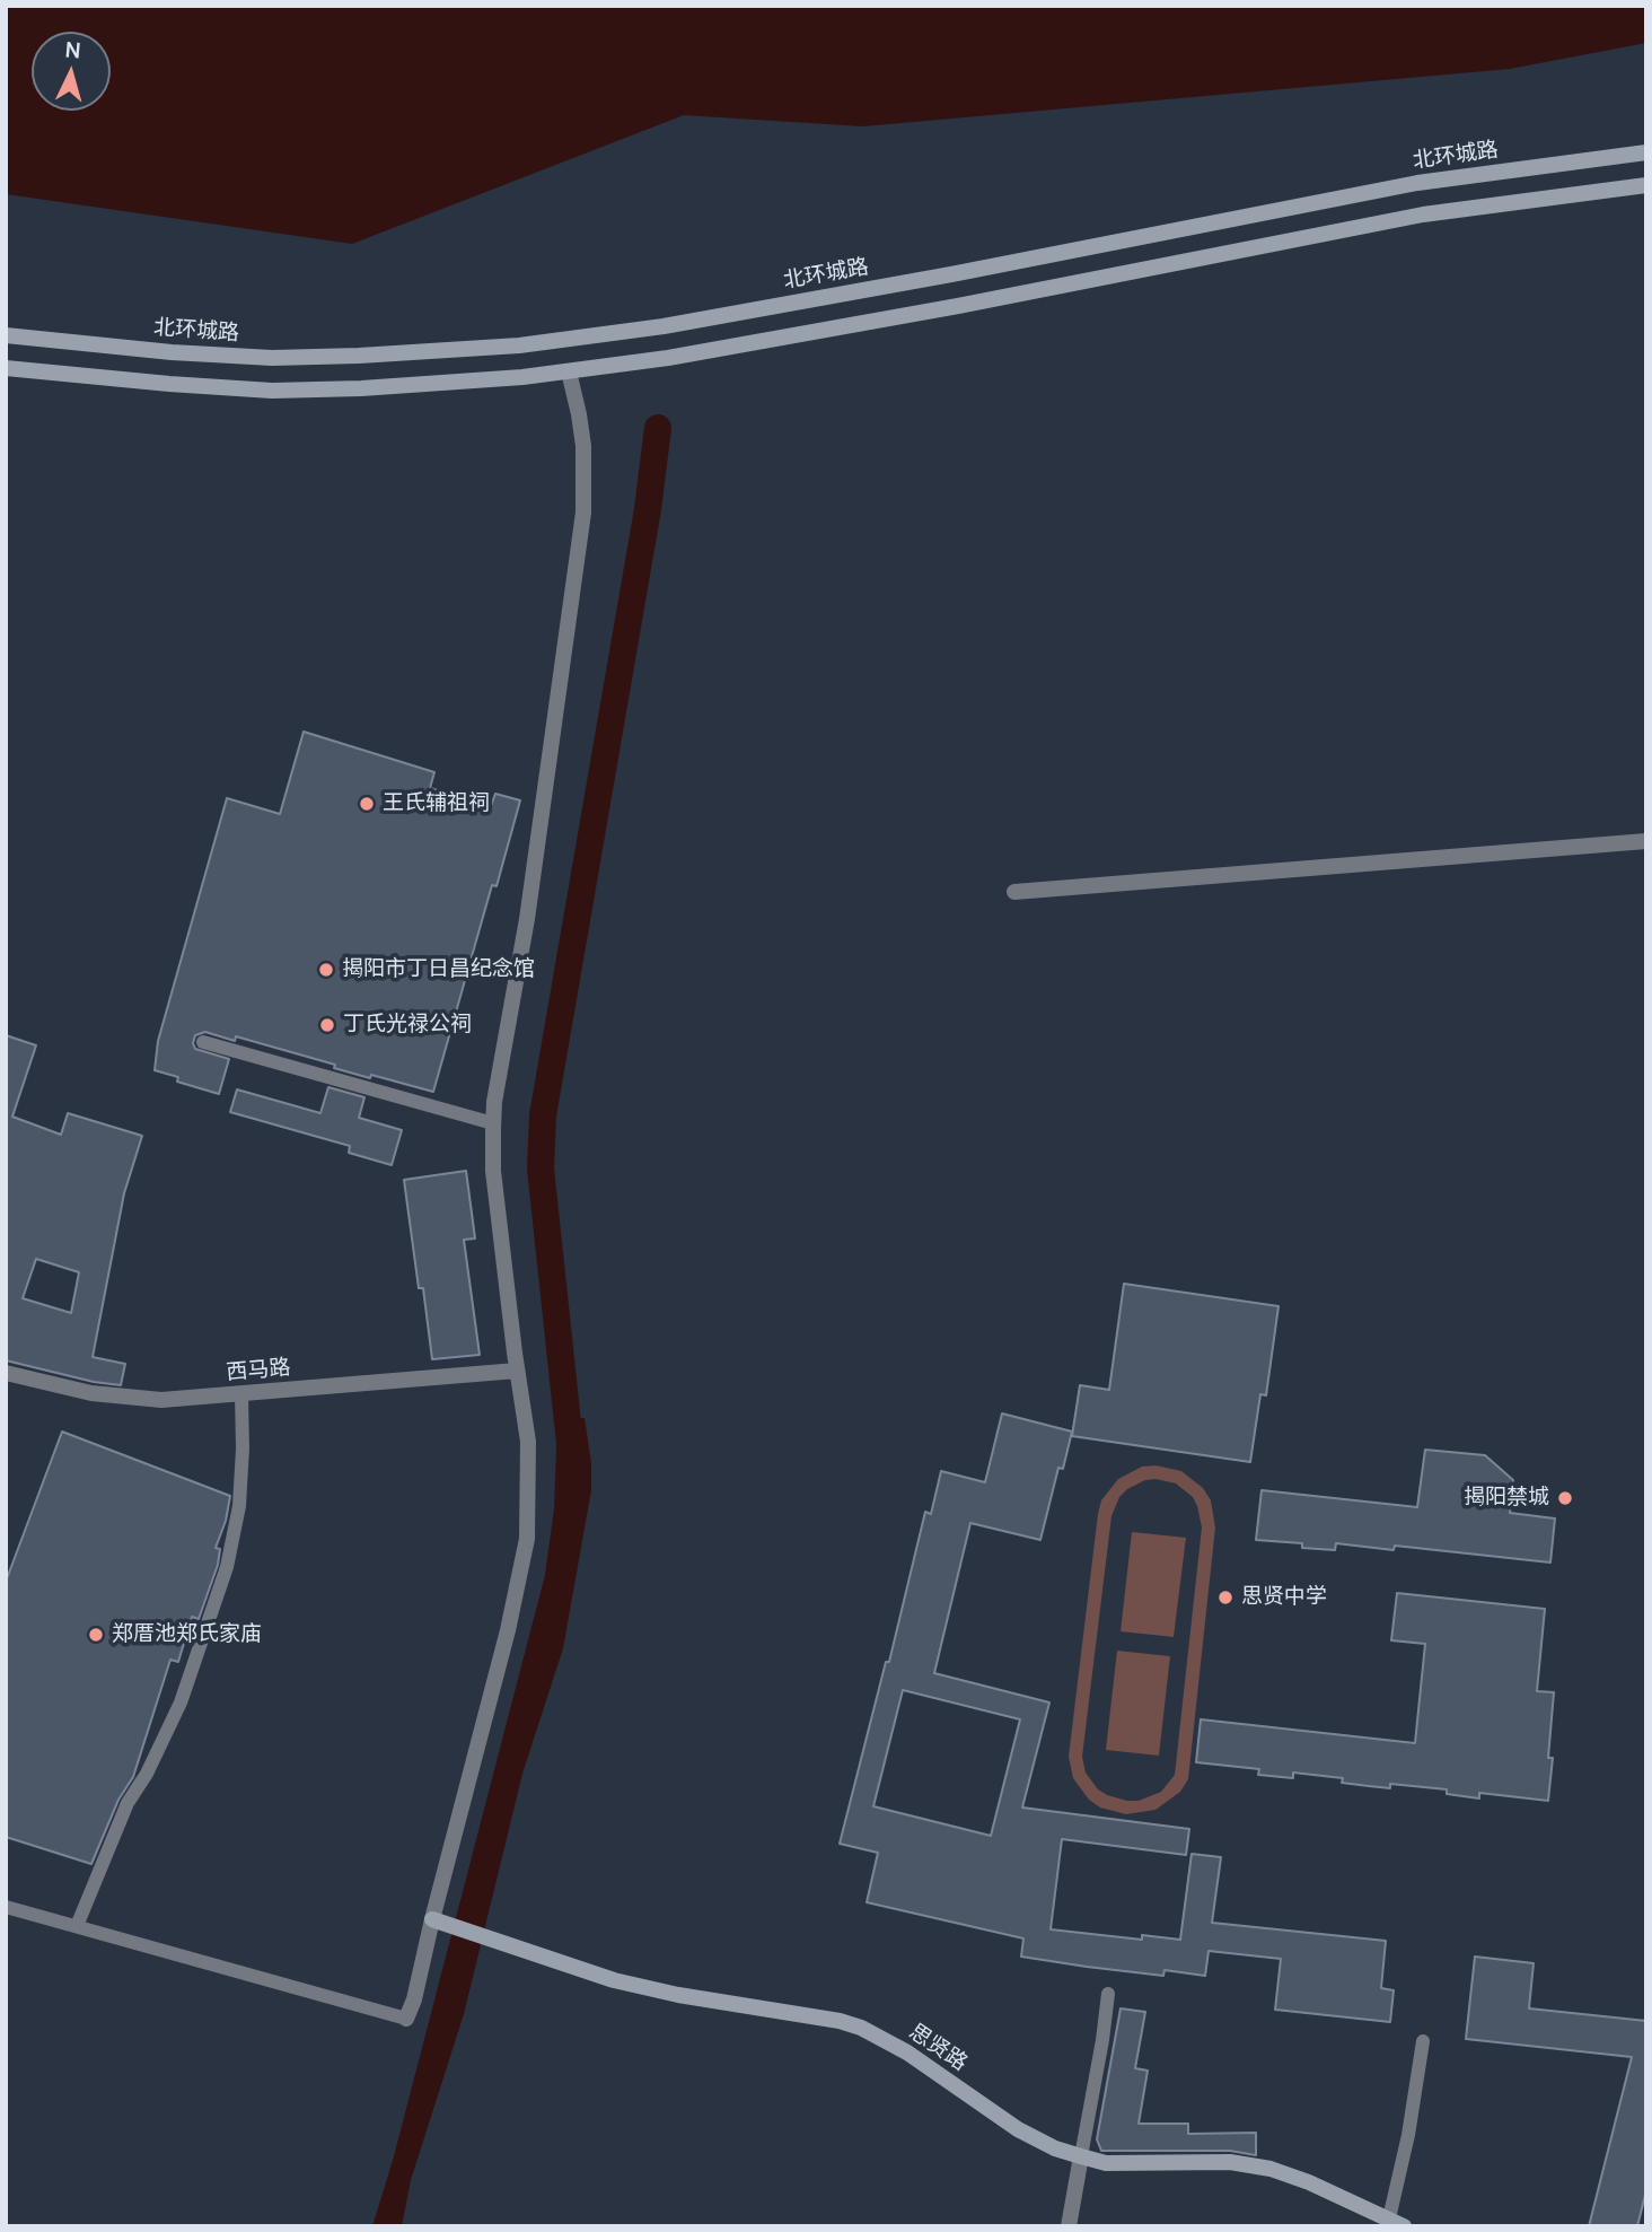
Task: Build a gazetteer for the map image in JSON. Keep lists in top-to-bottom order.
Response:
{
  "streets": {
    "main road": ["北环城路", "思贤路"],
    "street": ["西马路"]
  },
  "places": [
    "王氏辅祖祠",
    "揭阳市丁日昌纪念馆",
    "丁氏光禄公祠",
    "揭阳禁城",
    "思贤中学",
    "郑厝池郑氏家庙"
  ],
  "north": "top"
}
